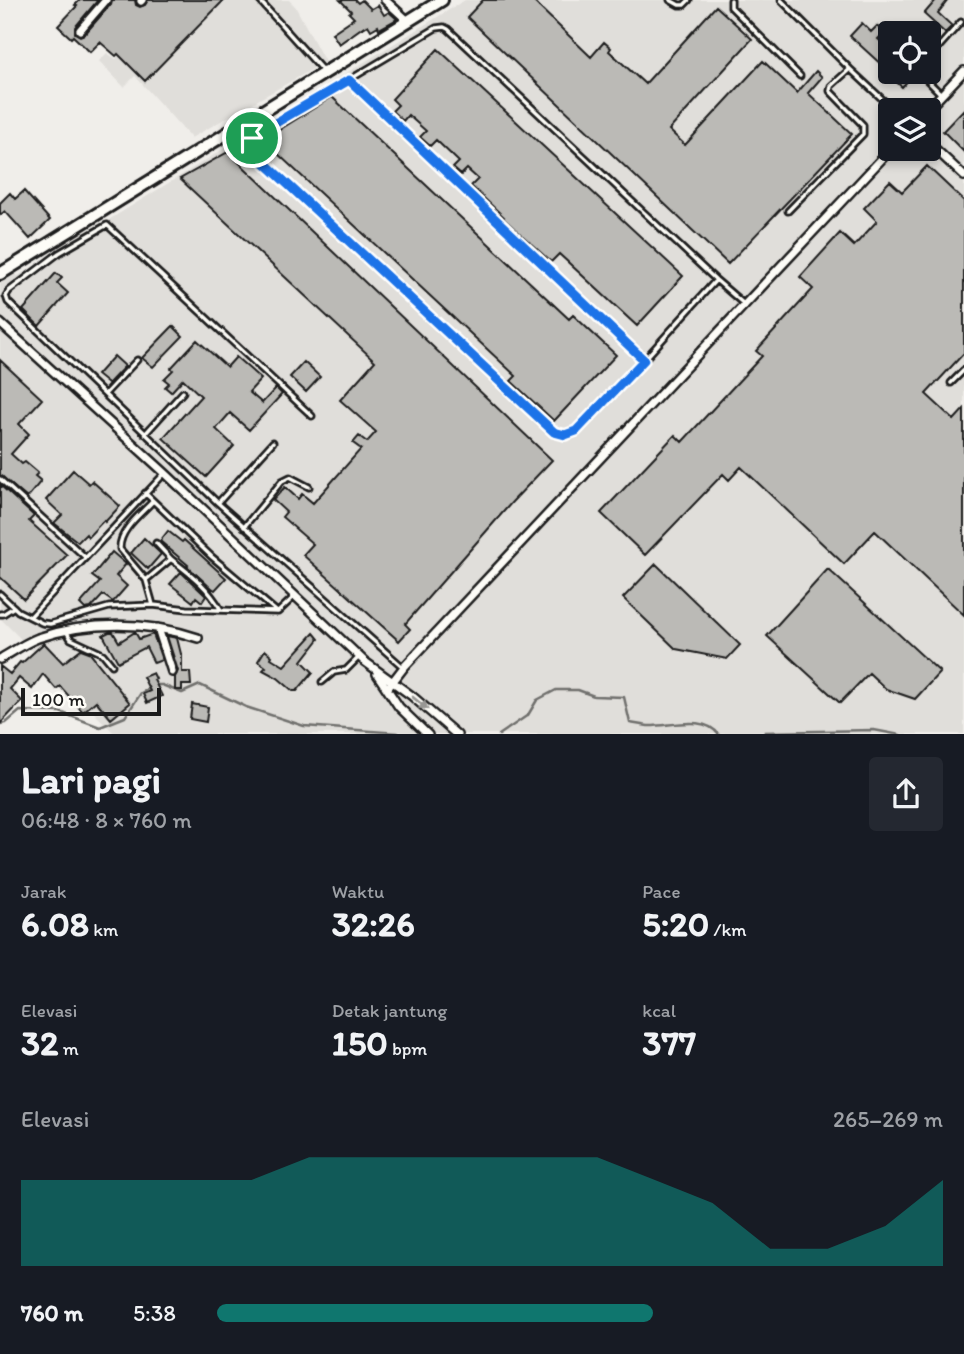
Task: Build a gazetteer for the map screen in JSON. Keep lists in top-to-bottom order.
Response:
{
  "scale_bar": "100 m",
  "page": {
    "scale": "100 m",
    "heading": ["Lari pagi", "06:48 · 8 × 760 m"],
    "stats": [
      ["Jarak", "6.08 km"],
      ["Waktu", "32:26"],
      ["Pace", "5:20 /km"],
      ["Elevasi", "32 m"],
      ["Detak jantung", "150 bpm"],
      ["kcal", "377"]
    ],
    "chart": ["Elevasi", "265–269 m"],
    "list": [
      {
        "name": "760 m",
        "note": "5:38"
      }
    ]
  }
}
